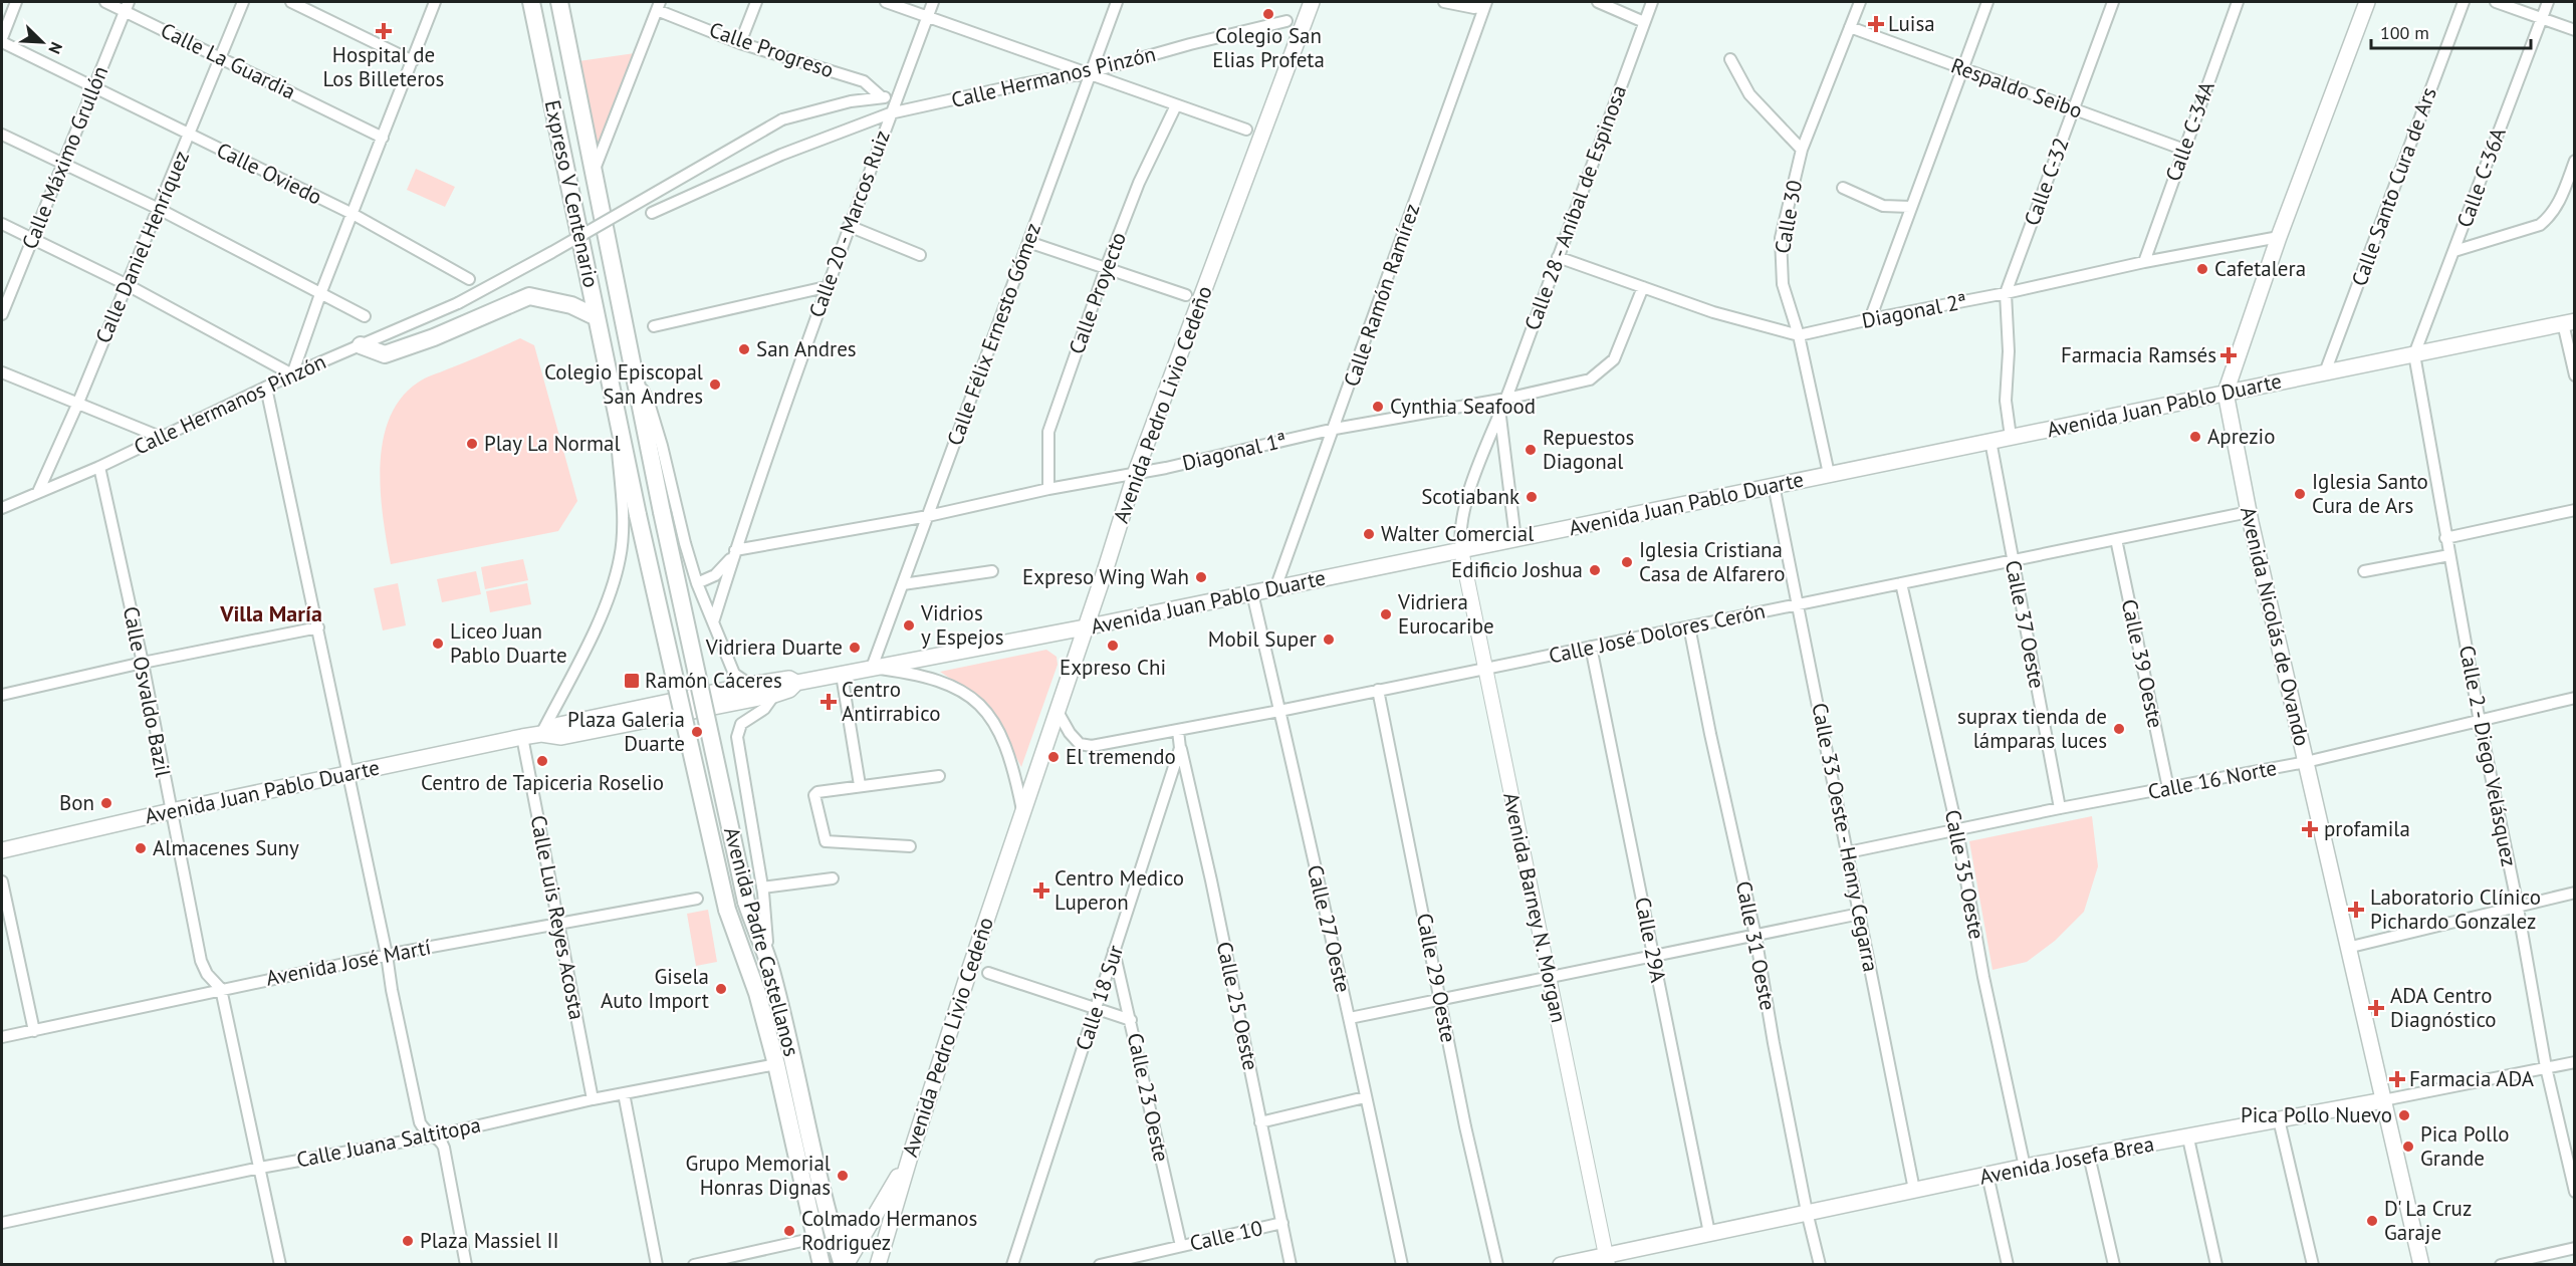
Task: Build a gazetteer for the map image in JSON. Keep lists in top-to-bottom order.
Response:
{
  "streets": {
    "main road": [
      "Expreso V Centenario",
      "Avenida Pedro Livio Cedeño",
      "Avenida Juan Pablo Duarte",
      "Avenida Nicolás de Ovando",
      "Avenida Padre Castellanos",
      "Avenida Josefa Brea"
    ],
    "street": [
      "Calle Progreso",
      "Calle La Guardia",
      "Calle Hermanos Pinzón",
      "Respaldo Seibo",
      "Calle C-34A",
      "Calle Máximo Grullón",
      "Calle Oviedo",
      "Calle C-36A",
      "Calle C-32",
      "Calle Santo Cura de Ars",
      "Calle 28 - Aníbal de Espinosa",
      "Calle 30",
      "Calle 20 - Marcos Ruiz",
      "Calle Daniel Henríquez",
      "Calle Proyecto",
      "Calle Ramón Ramírez",
      "Diagonal 2ª",
      "Calle Félix Ernesto Gómez",
      "Diagonal 1ª",
      "Calle 37 Oeste",
      "Calle José Dolores Cerón",
      "Calle 39 Oeste",
      "Calle Osvaldo Bazil",
      "Calle 2 - Diego Velásquez",
      "Calle 16 Norte",
      "Calle 33 Oeste - Henry Cegarra",
      "Calle 35 Oeste",
      "Avenida Barney N. Morgan",
      "Calle Luis Reyes Acosta",
      "Calle 27 Oeste",
      "Calle 29A",
      "Calle 31 Oeste",
      "Avenida José Martí",
      "Calle 29 Oeste",
      "Calle 18 Sur",
      "Calle 25 Oeste",
      "Calle 23 Oeste",
      "Calle Juana Saltitopa",
      "Calle 10"
    ]
  },
  "crossings": [
    ["Calle Progreso", "Calle Hermanos Pinzón"],
    ["Calle La Guardia", "Calle Máximo Grullón"],
    ["Calle La Guardia", "Calle Daniel Henríquez"],
    ["Calle Hermanos Pinzón", "Calle 20 - Marcos Ruiz"],
    ["Calle Hermanos Pinzón", "Calle Daniel Henríquez"],
    ["Calle Hermanos Pinzón", "Calle Félix Ernesto Gómez"],
    ["Calle Hermanos Pinzón", "Calle Osvaldo Bazil"],
    ["Respaldo Seibo", "Calle C-34A"],
    ["Respaldo Seibo", "Calle C-32"],
    ["Respaldo Seibo", "Calle 30"],
    ["Calle C-34A", "Diagonal 2ª"],
    ["Calle Máximo Grullón", "Calle Oviedo"],
    ["Calle Oviedo", "Calle Daniel Henríquez"],
    ["Calle C-36A", "Avenida Juan Pablo Duarte"],
    ["Calle C-36A", "Calle 2 - Diego Velásquez"],
    ["Calle C-32", "Diagonal 2ª"],
    ["Calle Santo Cura de Ars", "Avenida Juan Pablo Duarte"],
    ["Expreso V Centenario", "Calle 20 - Marcos Ruiz"],
    ["Expreso V Centenario", "Avenida Juan Pablo Duarte"],
    ["Expreso V Centenario", "Avenida Padre Castellanos"],
    ["Calle 28 - Aníbal de Espinosa", "Diagonal 2ª"],
    ["Calle 28 - Aníbal de Espinosa", "Avenida Juan Pablo Duarte"],
    ["Calle 28 - Aníbal de Espinosa", "Diagonal 1ª"],
    ["Calle 28 - Aníbal de Espinosa", "Avenida Barney N. Morgan"],
    ["Calle 30", "Diagonal 2ª"],
    ["Calle 30", "Avenida Juan Pablo Duarte"],
    ["Calle 20 - Marcos Ruiz", "Diagonal 1ª"],
    ["Calle Proyecto", "Diagonal 1ª"],
    ["Calle Ramón Ramírez", "Avenida Juan Pablo Duarte"],
    ["Calle Ramón Ramírez", "Diagonal 1ª"],
    ["Diagonal 2ª", "Diagonal 1ª"],
    ["Diagonal 2ª", "Avenida Nicolás de Ovando"],
    ["Calle Félix Ernesto Gómez", "Avenida Juan Pablo Duarte"],
    ["Calle Félix Ernesto Gómez", "Diagonal 1ª"],
    ["Avenida Pedro Livio Cedeño", "Avenida Juan Pablo Duarte"],
    ["Avenida Pedro Livio Cedeño", "Diagonal 1ª"],
    ["Avenida Pedro Livio Cedeño", "Calle José Dolores Cerón"],
    ["Avenida Juan Pablo Duarte", "Calle 37 Oeste"],
    ["Avenida Juan Pablo Duarte", "Avenida Nicolás de Ovando"],
    ["Avenida Juan Pablo Duarte", "Calle Osvaldo Bazil"],
    ["Avenida Juan Pablo Duarte", "Calle 2 - Diego Velásquez"],
    ["Avenida Juan Pablo Duarte", "Calle 33 Oeste - Henry Cegarra"],
    ["Avenida Juan Pablo Duarte", "Avenida Barney N. Morgan"],
    ["Avenida Juan Pablo Duarte", "Calle Luis Reyes Acosta"],
    ["Avenida Juan Pablo Duarte", "Calle 27 Oeste"],
    ["Calle 37 Oeste", "Calle José Dolores Cerón"],
    ["Calle 37 Oeste", "Calle 16 Norte"],
    ["Avenida Nicolás de Ovando", "Calle José Dolores Cerón"],
    ["Avenida Nicolás de Ovando", "Calle 16 Norte"],
    ["Avenida Nicolás de Ovando", "Avenida Josefa Brea"],
    ["Calle José Dolores Cerón", "Calle 39 Oeste"],
    ["Calle José Dolores Cerón", "Calle 33 Oeste - Henry Cegarra"],
    ["Calle José Dolores Cerón", "Calle 35 Oeste"],
    ["Calle José Dolores Cerón", "Avenida Barney N. Morgan"],
    ["Calle José Dolores Cerón", "Calle 27 Oeste"],
    ["Calle José Dolores Cerón", "Calle 29A"],
    ["Calle José Dolores Cerón", "Calle 31 Oeste"],
    ["Calle José Dolores Cerón", "Calle 29 Oeste"],
    ["Calle José Dolores Cerón", "Calle 18 Sur"],
    ["Calle 39 Oeste", "Calle 16 Norte"],
    ["Calle Osvaldo Bazil", "Avenida José Martí"],
    ["Calle Osvaldo Bazil", "Calle Juana Saltitopa"],
    ["Calle 2 - Diego Velásquez", "Calle 16 Norte"],
    ["Calle 2 - Diego Velásquez", "Avenida Josefa Brea"],
    ["Calle 16 Norte", "Calle 33 Oeste - Henry Cegarra"],
    ["Calle 16 Norte", "Calle 35 Oeste"],
    ["Calle 33 Oeste - Henry Cegarra", "Avenida Josefa Brea"],
    ["Calle 35 Oeste", "Avenida Josefa Brea"],
    ["Avenida Barney N. Morgan", "Avenida Josefa Brea"],
    ["Calle Luis Reyes Acosta", "Avenida José Martí"],
    ["Calle Luis Reyes Acosta", "Calle Juana Saltitopa"],
    ["Calle 29A", "Avenida Josefa Brea"],
    ["Avenida Padre Castellanos", "Calle Juana Saltitopa"],
    ["Calle 31 Oeste", "Avenida Josefa Brea"],
    ["Calle 18 Sur", "Calle 25 Oeste"],
    ["Calle 18 Sur", "Calle 23 Oeste"],
    ["Calle 25 Oeste", "Calle 10"],
    ["Calle 23 Oeste", "Calle 10"]
  ],
  "districts": ["Villa María"],
  "places": {
    "other": [
      "Colegio San Elias Profeta",
      "Cafetalera",
      "San Andres",
      "Colegio Episcopal San Andres",
      "Cynthia Seafood",
      "Aprezio",
      "Play La Normal",
      "Repuestos Diagonal",
      "Iglesia Santo Cura de Ars",
      "Scotiabank",
      "Walter Comercial",
      "Iglesia Cristiana Casa de Alfarero",
      "Edificio Joshua",
      "Expreso Wing Wah",
      "Vidriera Eurocaribe",
      "Vidrios y Espejos",
      "Mobil Super",
      "Liceo Juan Pablo Duarte",
      "Expreso Chi",
      "Vidriera Duarte",
      "suprax tienda de lámparas luces",
      "Plaza Galeria Duarte",
      "El tremendo",
      "Centro de Tapiceria Roselio",
      "Bon",
      "Almacenes Suny",
      "Gisela Auto Import",
      "Pica Pollo Nuevo",
      "Pica Pollo Grande",
      "Grupo Memorial Honras Dignas",
      "D' La Cruz Garaje",
      "Colmado Hermanos Rodriguez",
      "Plaza Massiel II"
    ],
    "health": [
      "Luisa",
      "Hospital de Los Billeteros",
      "Farmacia Ramsés",
      "Centro Antirrabico",
      "profamila",
      "Centro Medico Luperon",
      "Laboratorio Clínico Pichardo Gonzalez",
      "ADA Centro Diagnóstico",
      "Farmacia ADA"
    ],
    "transit": ["Ramón Cáceres"]
  },
  "scale_bar": "100 m",
  "north": "bottom right"
}
